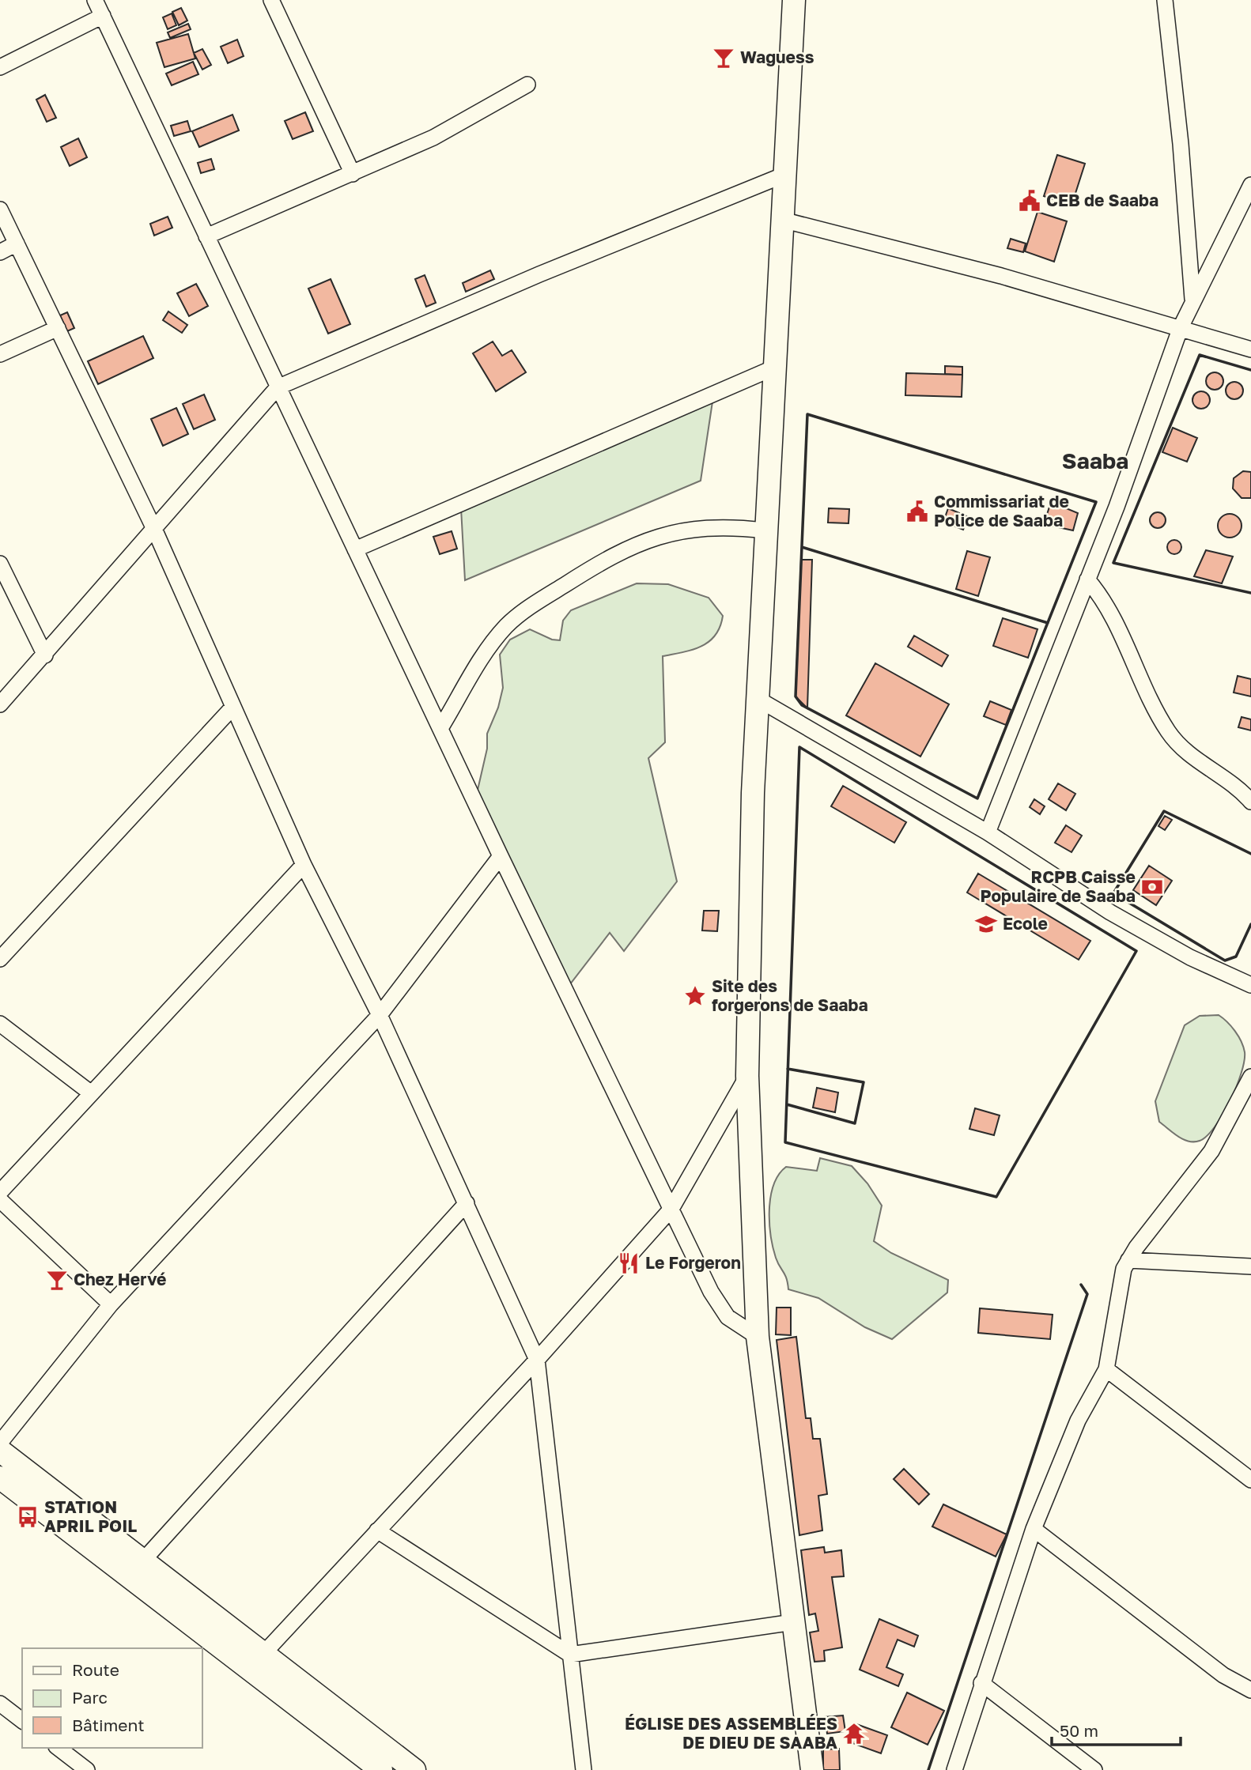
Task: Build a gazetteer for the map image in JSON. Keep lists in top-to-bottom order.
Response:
{
  "districts": ["Saaba"],
  "places": {
    "bar": ["Waguess", "Chez Hervé"],
    "public building": ["CEB de Saaba", "Commissariat de Police de Saaba"],
    "bank": ["RCPB Caisse Populaire de Saaba"],
    "school or university": ["Ecole"],
    "place": ["Site des forgerons de Saaba"],
    "restaurant": ["Le Forgeron"],
    "bus stop": ["STATION APRIL POIL"],
    "temple": ["ÉGLISE DES ASSEMBLÉES DE DIEU DE SAABA"]
  },
  "legend": ["Route", "Parc", "Bâtiment"],
  "scale_bar": "50 m"
}
